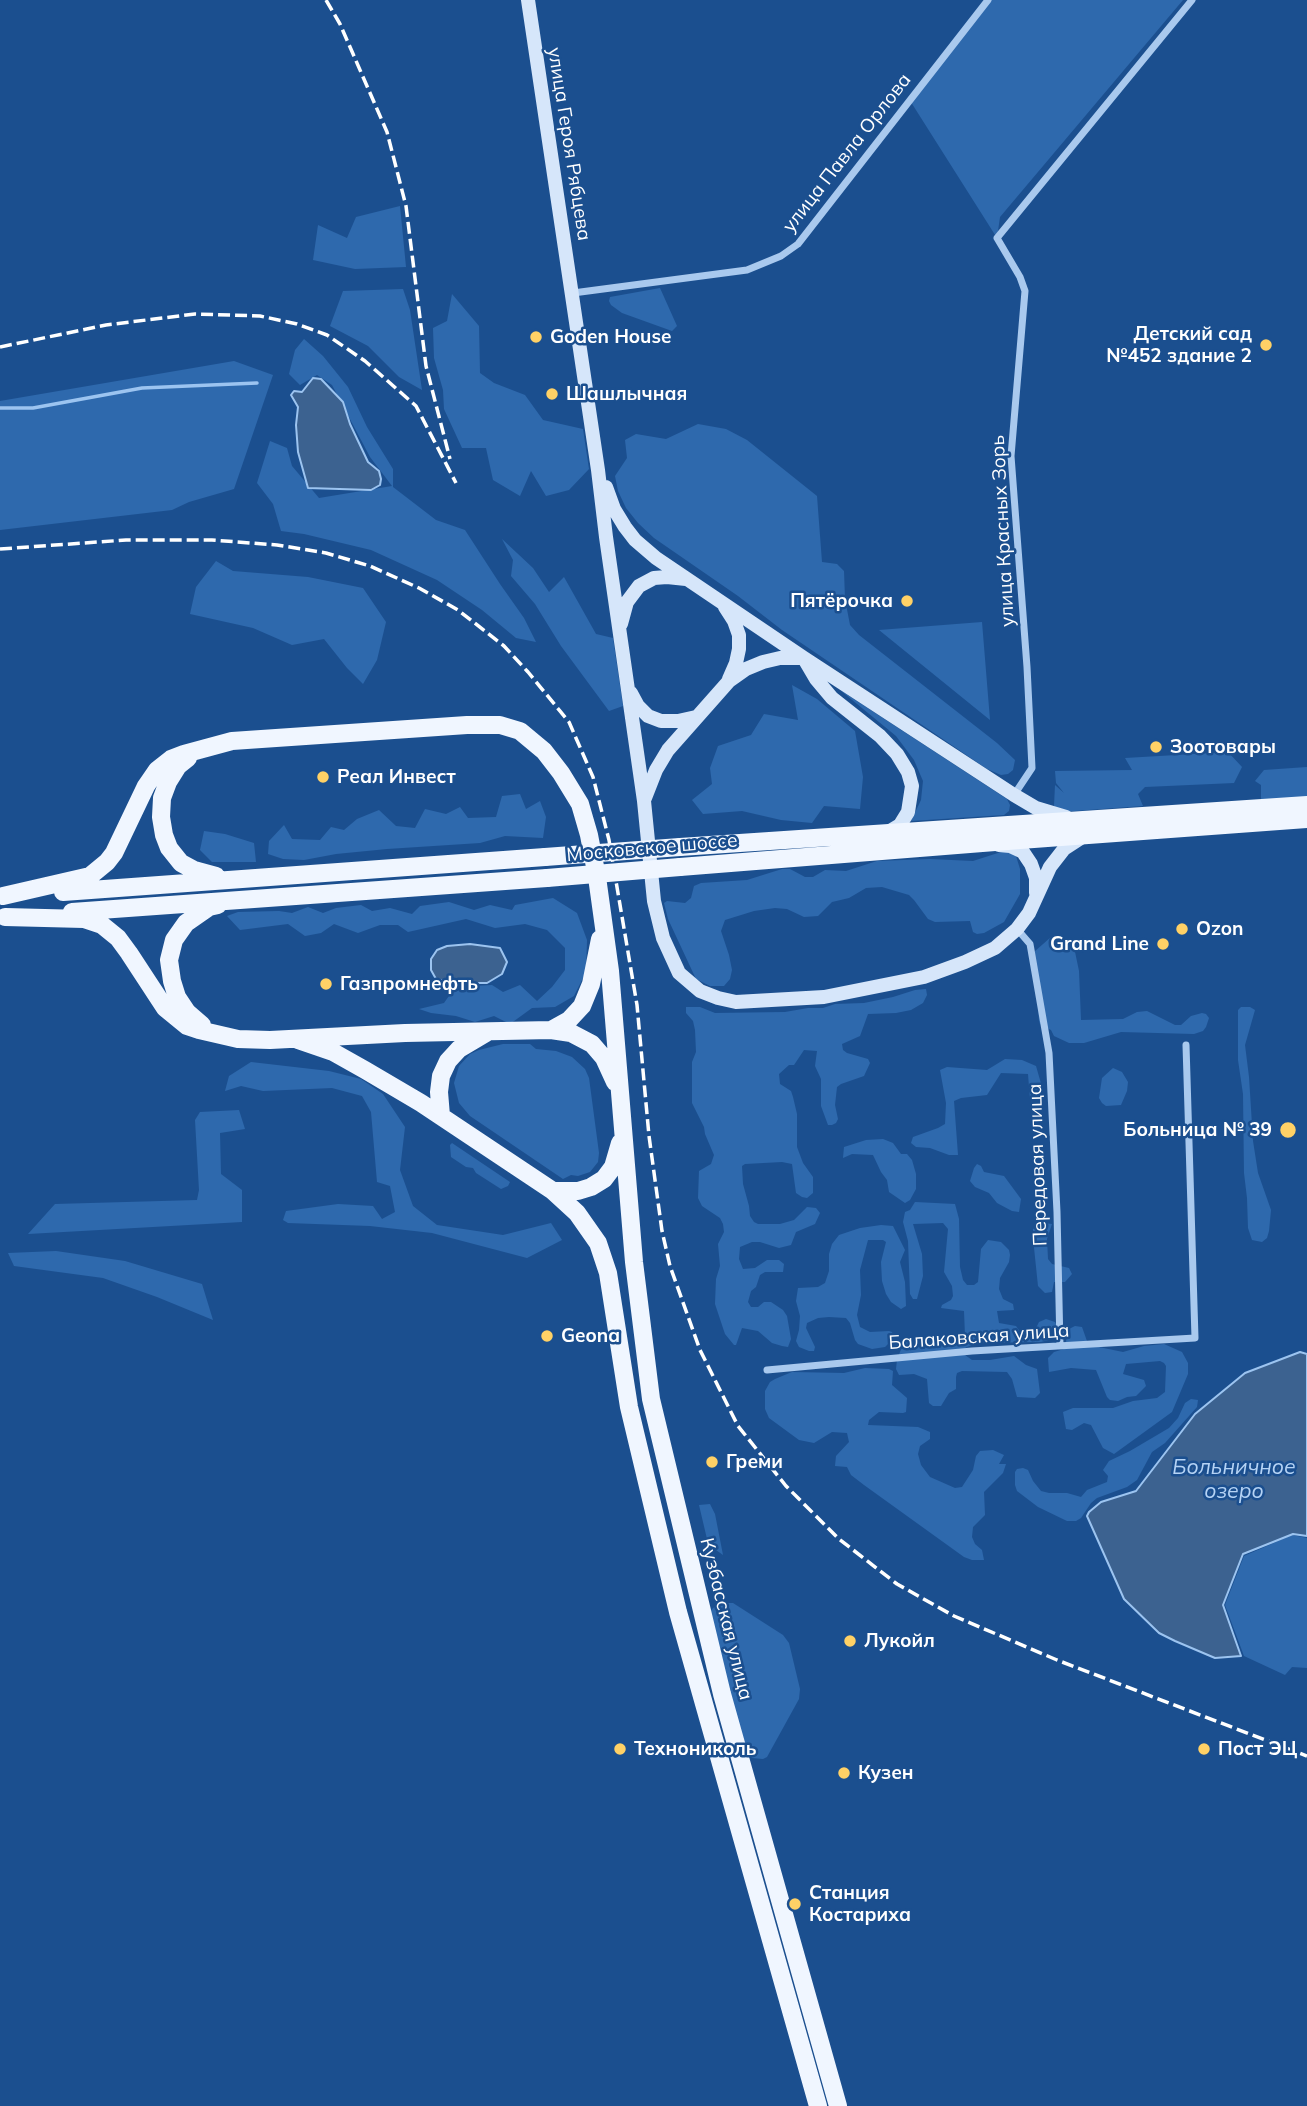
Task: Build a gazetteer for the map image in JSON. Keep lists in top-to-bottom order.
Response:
{
  "streets": {
    "main road": ["улица Героя Рябцева", "Московское шоссе", "Кузбасская улица"],
    "street": [
      "улица Павла Орлова",
      "улица Красных Зорь",
      "Передовая улица",
      "Балаковская улица"
    ]
  },
  "crossings": [
    ["улица Героя Рябцева", "улица Павла Орлова"],
    ["Передовая улица", "Балаковская улица"]
  ],
  "water": ["Больничное озеро"],
  "places": [
    "Goden House",
    "Детский сад №452 здание 2",
    "Шашлычная",
    "Пятёрочка",
    "Зоотовары",
    "Реал Инвест",
    "Ozon",
    "Grand Line",
    "Газпромнефть",
    "Больница № 39",
    "Geona",
    "Греми",
    "Лукойл",
    "Технониколь",
    "Пост ЭЦ",
    "Кузен",
    "Станция Костариха"
  ]
}
